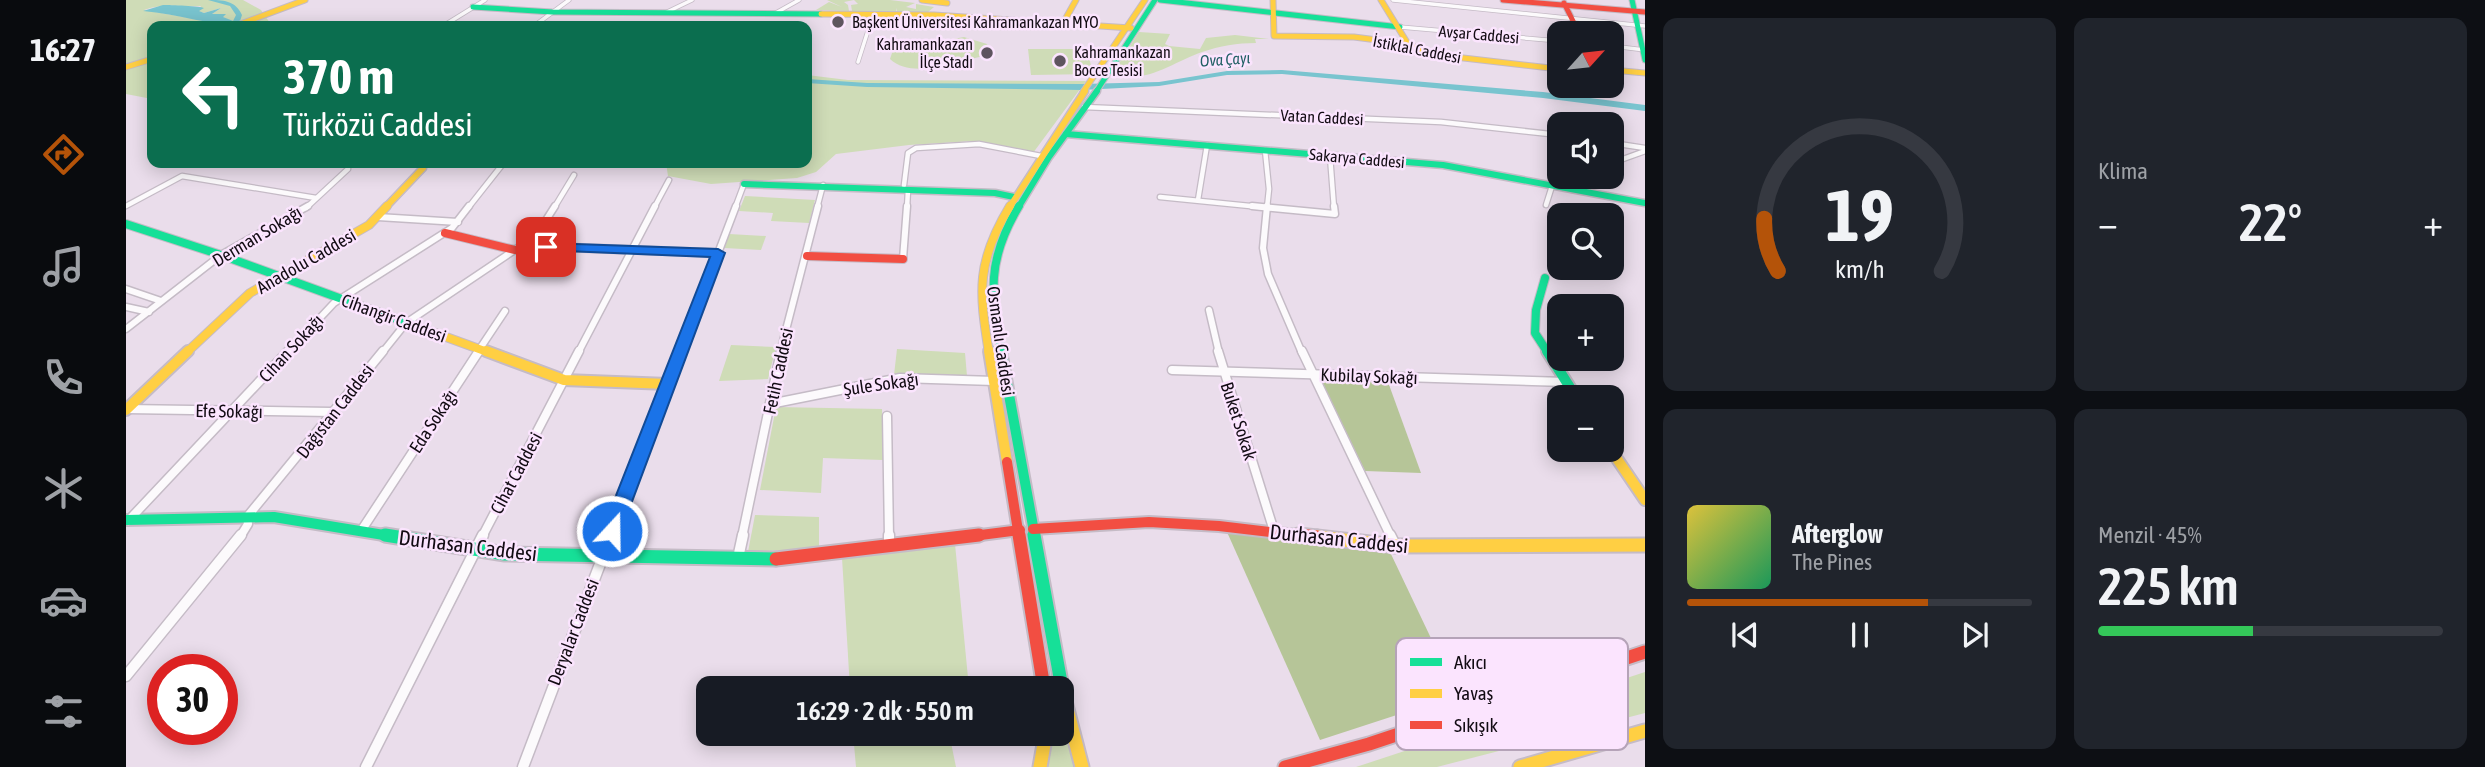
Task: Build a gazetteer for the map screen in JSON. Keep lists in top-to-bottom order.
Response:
{
  "streets": {
    "main road": [
      "İstiklal Caddesi",
      "Sakarya Caddesi",
      "Anadolu Caddesi",
      "Cihangir Caddesi",
      "Osmanlı Caddesi",
      "Durhasan Caddesi"
    ],
    "street": [
      "Avşar Caddesi",
      "Vatan Caddesi",
      "Derman Sokağı",
      "Cihan Sokağı",
      "Fetih Caddesi",
      "Kubilay Sokağı",
      "Şule Sokağı",
      "Efe Sokağı",
      "Dağıstan Caddesi",
      "Eda Sokağı",
      "Buket Sokak",
      "Cihat Caddesi",
      "Deryalar Caddesi"
    ]
  },
  "crossings": [
    ["Vatan Caddesi", "Osmanlı Caddesi"],
    ["Sakarya Caddesi", "Osmanlı Caddesi"],
    ["Derman Sokağı", "Cihangir Caddesi"],
    ["Anadolu Caddesi", "Cihangir Caddesi"],
    ["Anadolu Caddesi", "Efe Sokağı"],
    ["Cihangir Caddesi", "Cihan Sokağı"],
    ["Cihangir Caddesi", "Dağıstan Caddesi"],
    ["Cihangir Caddesi", "Eda Sokağı"],
    ["Cihangir Caddesi", "Cihat Caddesi"],
    ["Cihangir Caddesi", "Deryalar Caddesi"],
    ["Osmanlı Caddesi", "Şule Sokağı"],
    ["Osmanlı Caddesi", "Durhasan Caddesi"],
    ["Cihan Sokağı", "Efe Sokağı"],
    ["Cihan Sokağı", "Durhasan Caddesi"],
    ["Fetih Caddesi", "Şule Sokağı"],
    ["Fetih Caddesi", "Durhasan Caddesi"],
    ["Kubilay Sokağı", "Buket Sokak"],
    ["Efe Sokağı", "Dağıstan Caddesi"],
    ["Dağıstan Caddesi", "Durhasan Caddesi"],
    ["Eda Sokağı", "Durhasan Caddesi"],
    ["Buket Sokak", "Durhasan Caddesi"],
    ["Cihat Caddesi", "Durhasan Caddesi"],
    ["Durhasan Caddesi", "Deryalar Caddesi"]
  ],
  "water": ["Ova Çayı"],
  "places": ["Başkent Üniversitesi Kahramankazan MYO", "Kahramankazan İlçe Stadı", "Kahramankazan Bocce Tesisi"],
  "legend": ["Akıcı", "Yavaş", "Sıkışık"],
  "north": "top right",
  "page": {
    "tabs": "16:27",
    "tile": [
      "Klima",
      ["Menzil · 45%", "225 km"]
    ],
    "map_buttons": ["+", "−"],
    "turn": ["370 m", "Türközü Caddesi"],
    "heat": ["−", "22°", "+"],
    "song": ["Afterglow", "The Pines"],
    "limit": "30",
    "trip": "16:29 · 2 dk · 550 m",
    "gauge": ["19", "km/h"]
  }
}
